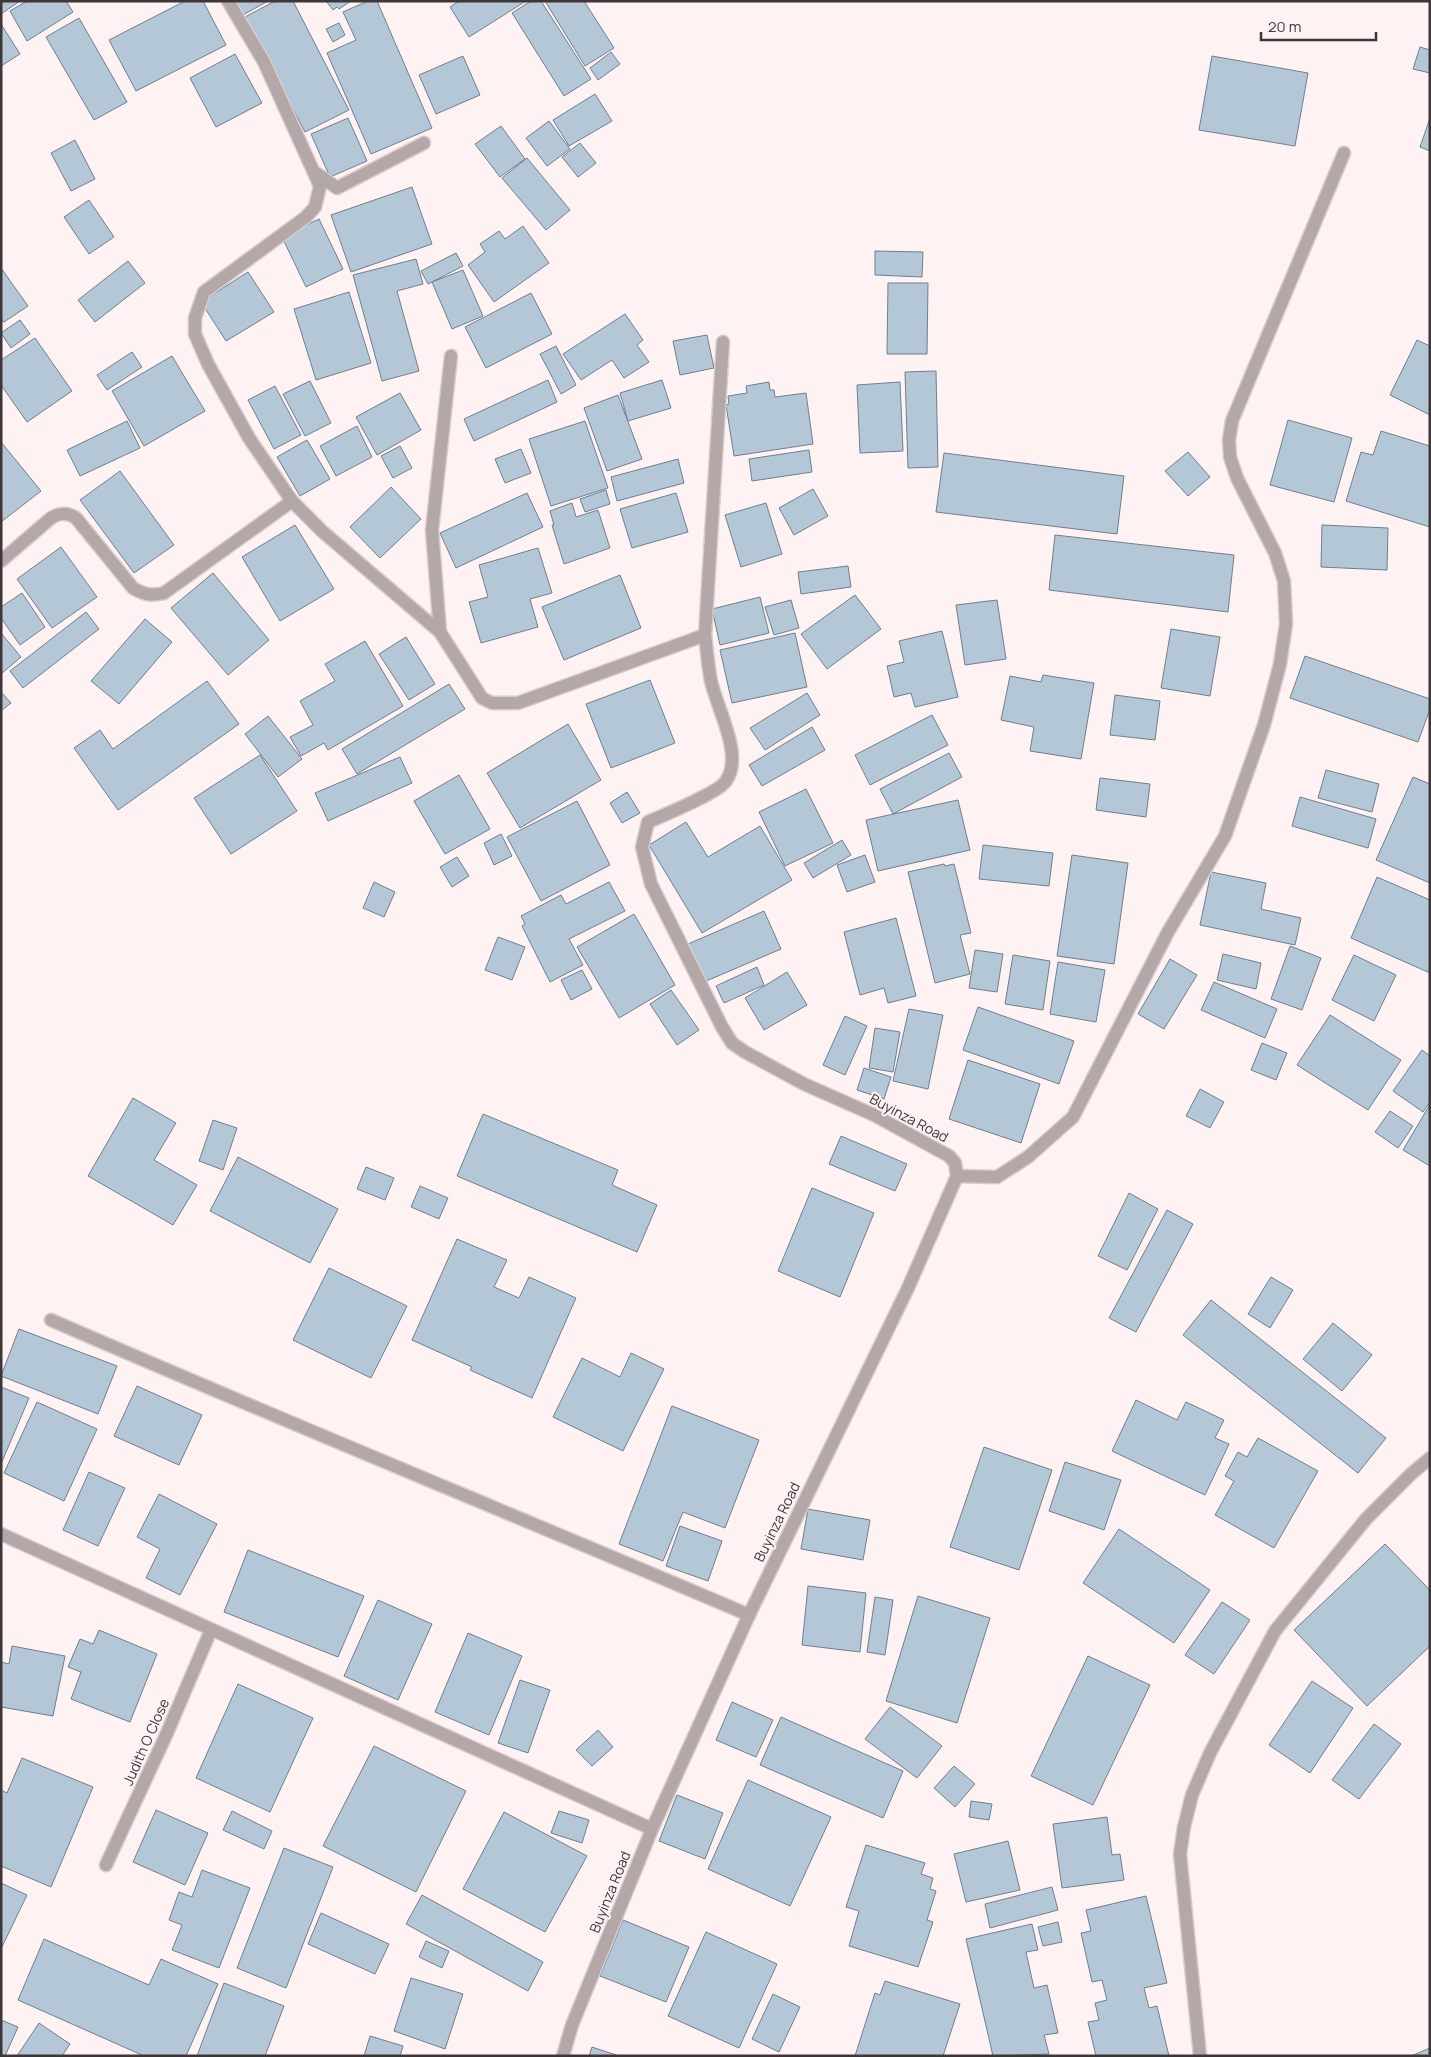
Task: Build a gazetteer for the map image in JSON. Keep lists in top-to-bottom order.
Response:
{
  "streets": {
    "street": ["Buyinza Road", "Judith O Close"]
  },
  "scale_bar": "20 m"
}
